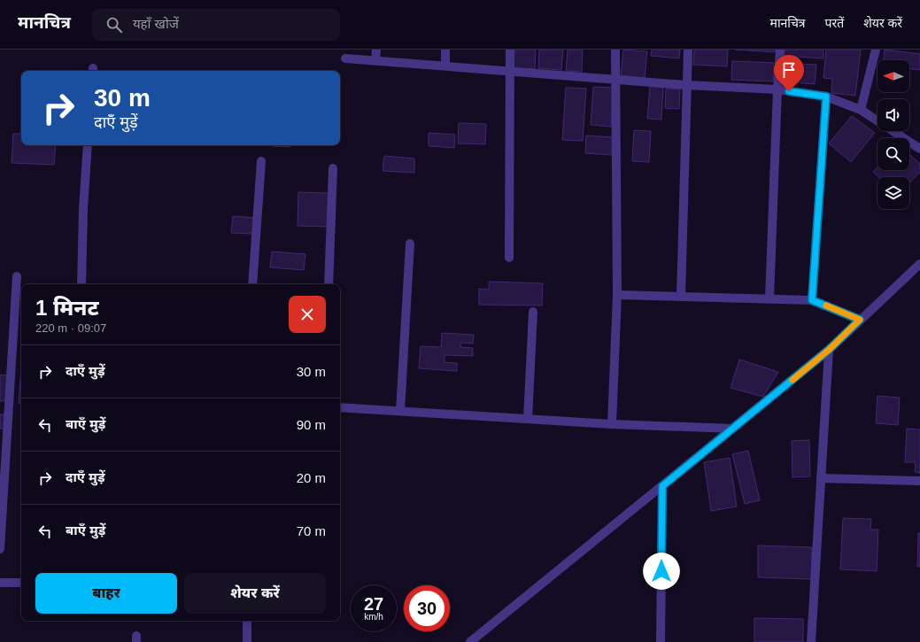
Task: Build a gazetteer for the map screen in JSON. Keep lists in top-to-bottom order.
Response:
{
  "north": "left",
  "page": {
    "header": "मानचित्र",
    "search": "यहाँ खोजें",
    "nav": ["मानचित्र", "परतें", "शेयर करें"],
    "turn": ["30 m", "दाएँ मुड़ें"],
    "heading": ["1 मिनट", "220 m · 09:07"],
    "list": [
      {
        "name": "दाएँ मुड़ें",
        "value": "30 m"
      },
      {
        "name": "बाएँ मुड़ें",
        "value": "90 m"
      },
      {
        "name": "दाएँ मुड़ें",
        "value": "20 m"
      },
      {
        "name": "बाएँ मुड़ें",
        "value": "70 m"
      }
    ],
    "buttons": ["बाहर", "शेयर करें"],
    "speed": "27 km/h",
    "limit": "30"
  }
}
